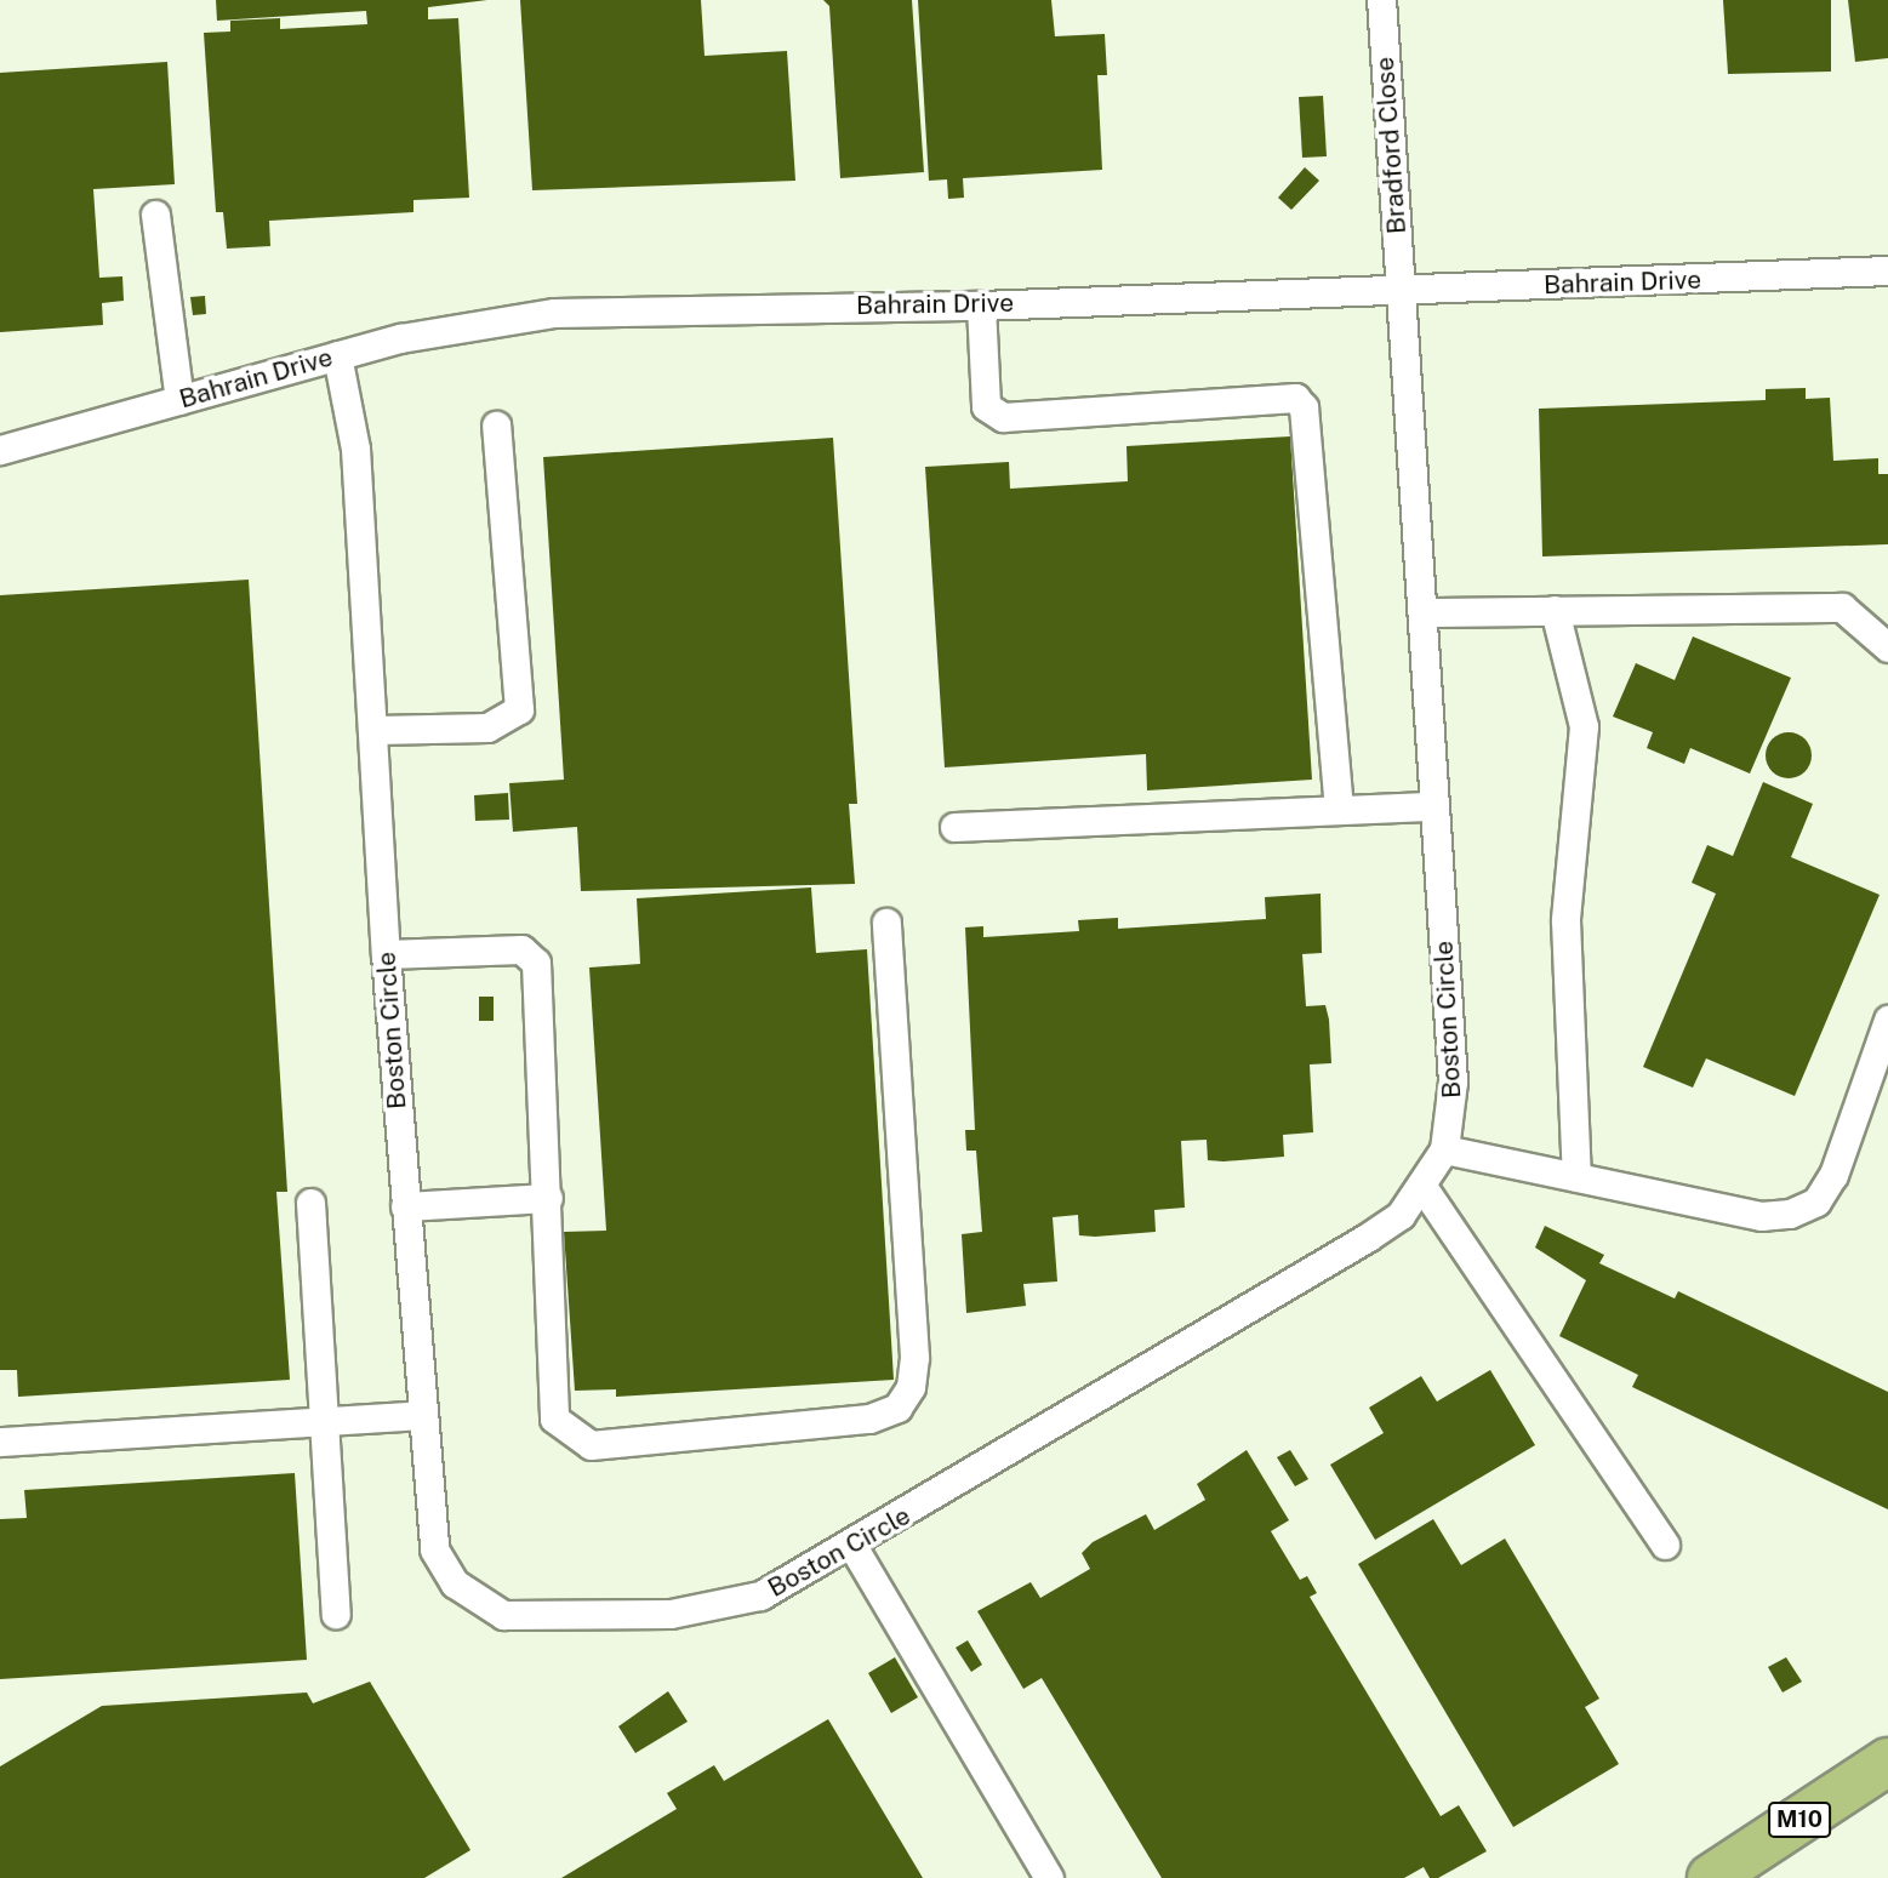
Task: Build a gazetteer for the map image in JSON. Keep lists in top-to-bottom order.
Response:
{
  "streets": {
    "main road": ["M10"],
    "lane": ["Bradford Close", "Bahrain Drive", "Boston Circle"]
  },
  "crossings": [
    ["Bradford Close", "Bahrain Drive"],
    ["Bradford Close", "Boston Circle"],
    ["Bahrain Drive", "Boston Circle"]
  ]
}
